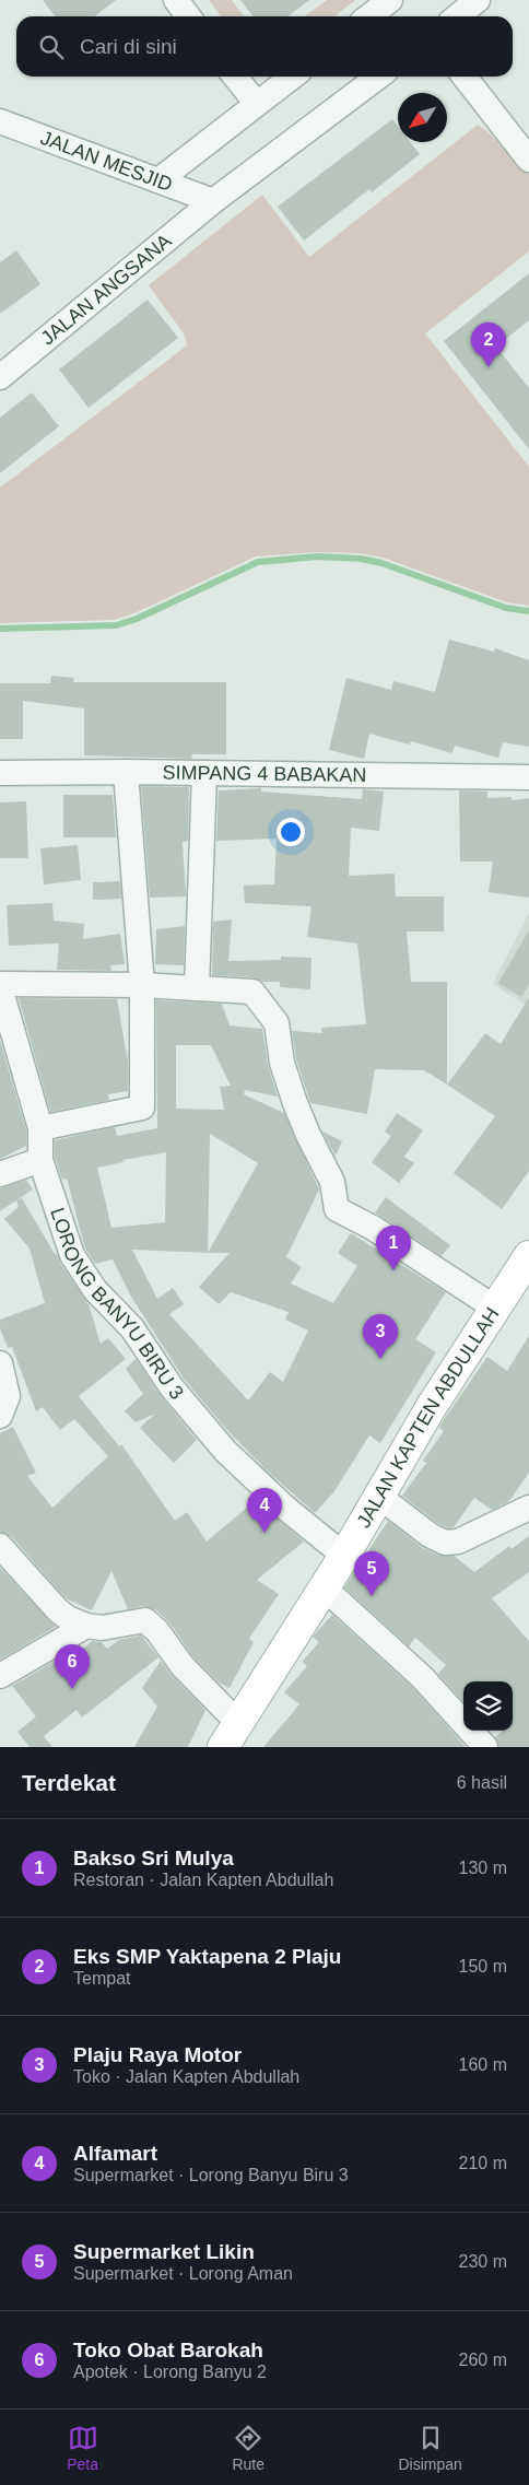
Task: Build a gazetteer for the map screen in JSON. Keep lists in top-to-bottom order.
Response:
{
  "streets": {
    "main road": ["JALAN KAPTEN ABDULLAH"],
    "street": [
      "JALAN MESJID",
      "JALAN ANGSANA",
      "SIMPANG 4 BABAKAN",
      "LORONG BANYU BIRU 3"
    ]
  },
  "crossings": [
    ["JALAN MESJID", "JALAN ANGSANA"],
    ["LORONG BANYU BIRU 3", "JALAN KAPTEN ABDULLAH"]
  ],
  "north": "bottom left",
  "page": {
    "search": "Cari di sini",
    "pins": [
      "2",
      "1",
      "3",
      "4",
      "5",
      "6"
    ],
    "heading": ["Terdekat", "6 hasil"],
    "list": [
      {
        "mark": "1",
        "name": "Bakso Sri Mulya",
        "note": "Restoran · Jalan Kapten Abdullah",
        "value": "130 m"
      },
      {
        "mark": "2",
        "name": "Eks SMP Yaktapena 2 Plaju",
        "note": "Tempat",
        "value": "150 m"
      },
      {
        "mark": "3",
        "name": "Plaju Raya Motor",
        "note": "Toko · Jalan Kapten Abdullah",
        "value": "160 m"
      },
      {
        "mark": "4",
        "name": "Alfamart",
        "note": "Supermarket · Lorong Banyu Biru 3",
        "value": "210 m"
      },
      {
        "mark": "5",
        "name": "Supermarket Likin",
        "note": "Supermarket · Lorong Aman",
        "value": "230 m"
      },
      {
        "mark": "6",
        "name": "Toko Obat Barokah",
        "note": "Apotek · Lorong Banyu 2",
        "value": "260 m"
      }
    ],
    "nav": ["Peta", "Rute", "Disimpan"]
  }
}
